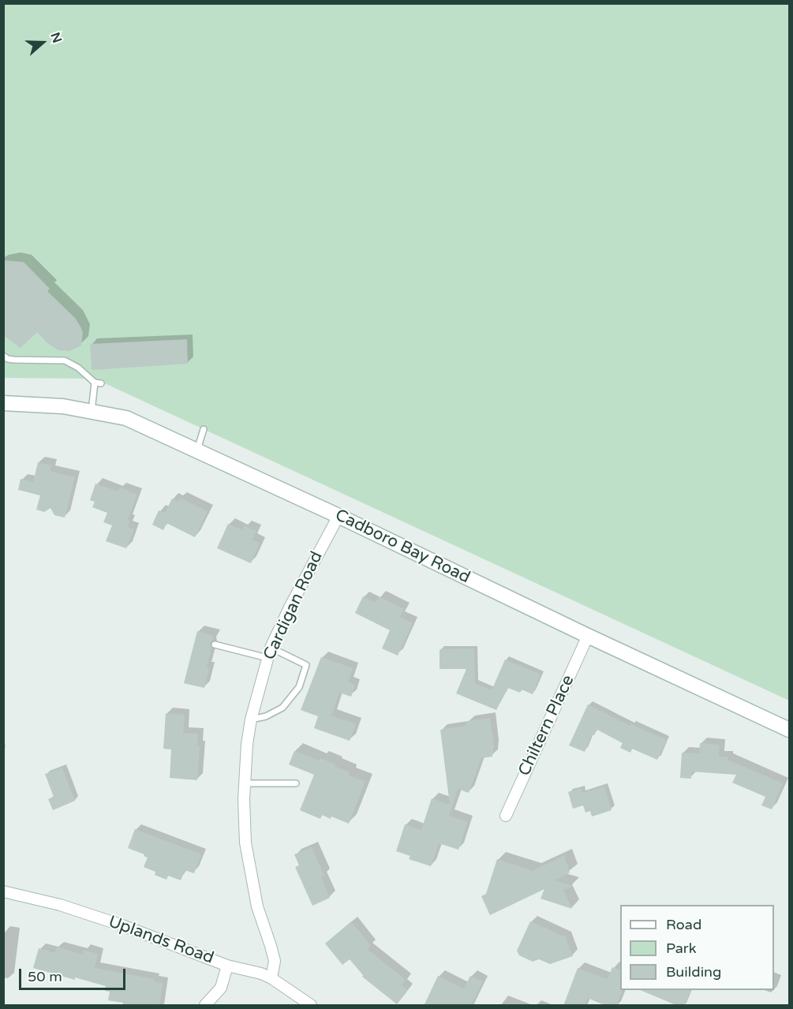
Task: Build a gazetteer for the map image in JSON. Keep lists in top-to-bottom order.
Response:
{
  "streets": {
    "main road": ["Cadboro Bay Road"],
    "street": ["Cardigan Road", "Chiltern Place", "Uplands Road"]
  },
  "crossings": [
    ["Cadboro Bay Road", "Cardigan Road"],
    ["Cadboro Bay Road", "Chiltern Place"],
    ["Cardigan Road", "Uplands Road"]
  ],
  "legend": ["Road", "Park", "Building"],
  "scale_bar": "50 m",
  "north": "right"
}
